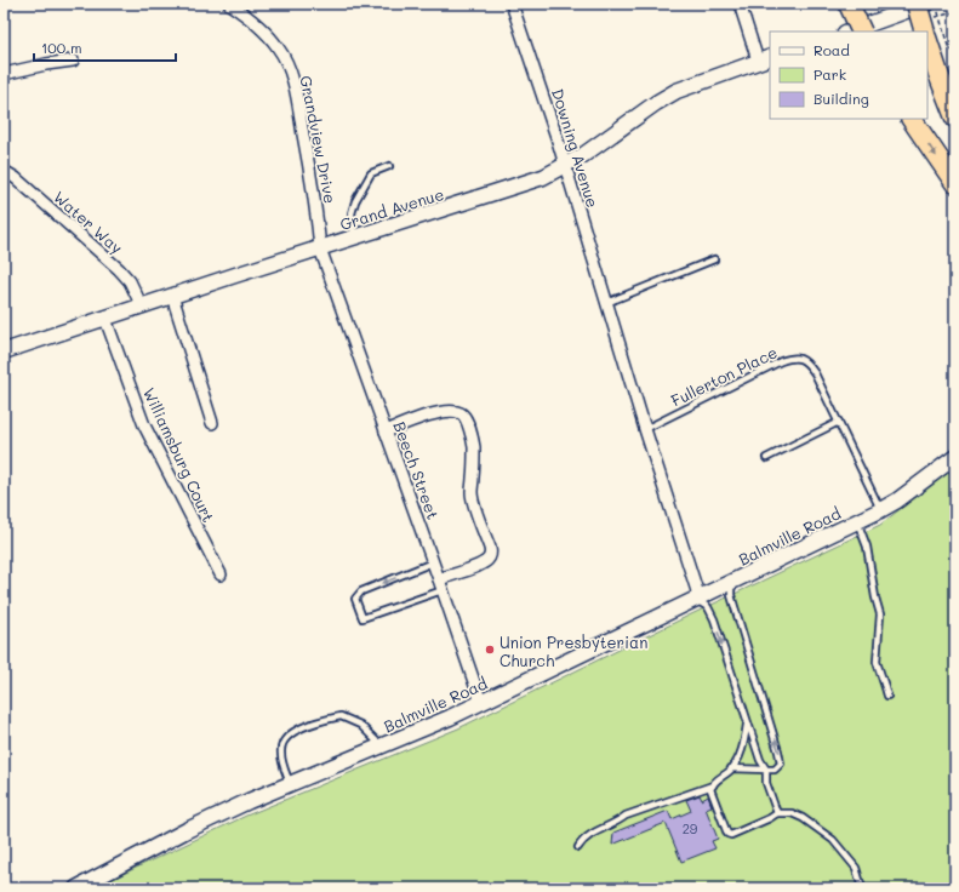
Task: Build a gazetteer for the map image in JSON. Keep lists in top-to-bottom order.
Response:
{
  "streets": {
    "street": [
      "Grandview Drive",
      "Downing Avenue",
      "Grand Avenue",
      "Water Way",
      "Williamsburg Court",
      "Beech Street",
      "Balmville Road"
    ],
    "lane": ["Fullerton Place"]
  },
  "crossings": [
    ["Grandview Drive", "Grand Avenue"],
    ["Grandview Drive", "Beech Street"],
    ["Downing Avenue", "Grand Avenue"],
    ["Downing Avenue", "Fullerton Place"],
    ["Downing Avenue", "Balmville Road"],
    ["Grand Avenue", "Water Way"],
    ["Grand Avenue", "Williamsburg Court"],
    ["Grand Avenue", "Beech Street"],
    ["Fullerton Place", "Balmville Road"],
    ["Beech Street", "Balmville Road"]
  ],
  "places": ["Union Presbyterian Church"],
  "house_numbers": ["29"],
  "legend": ["Road", "Park", "Building"],
  "scale_bar": "100 m"
}
